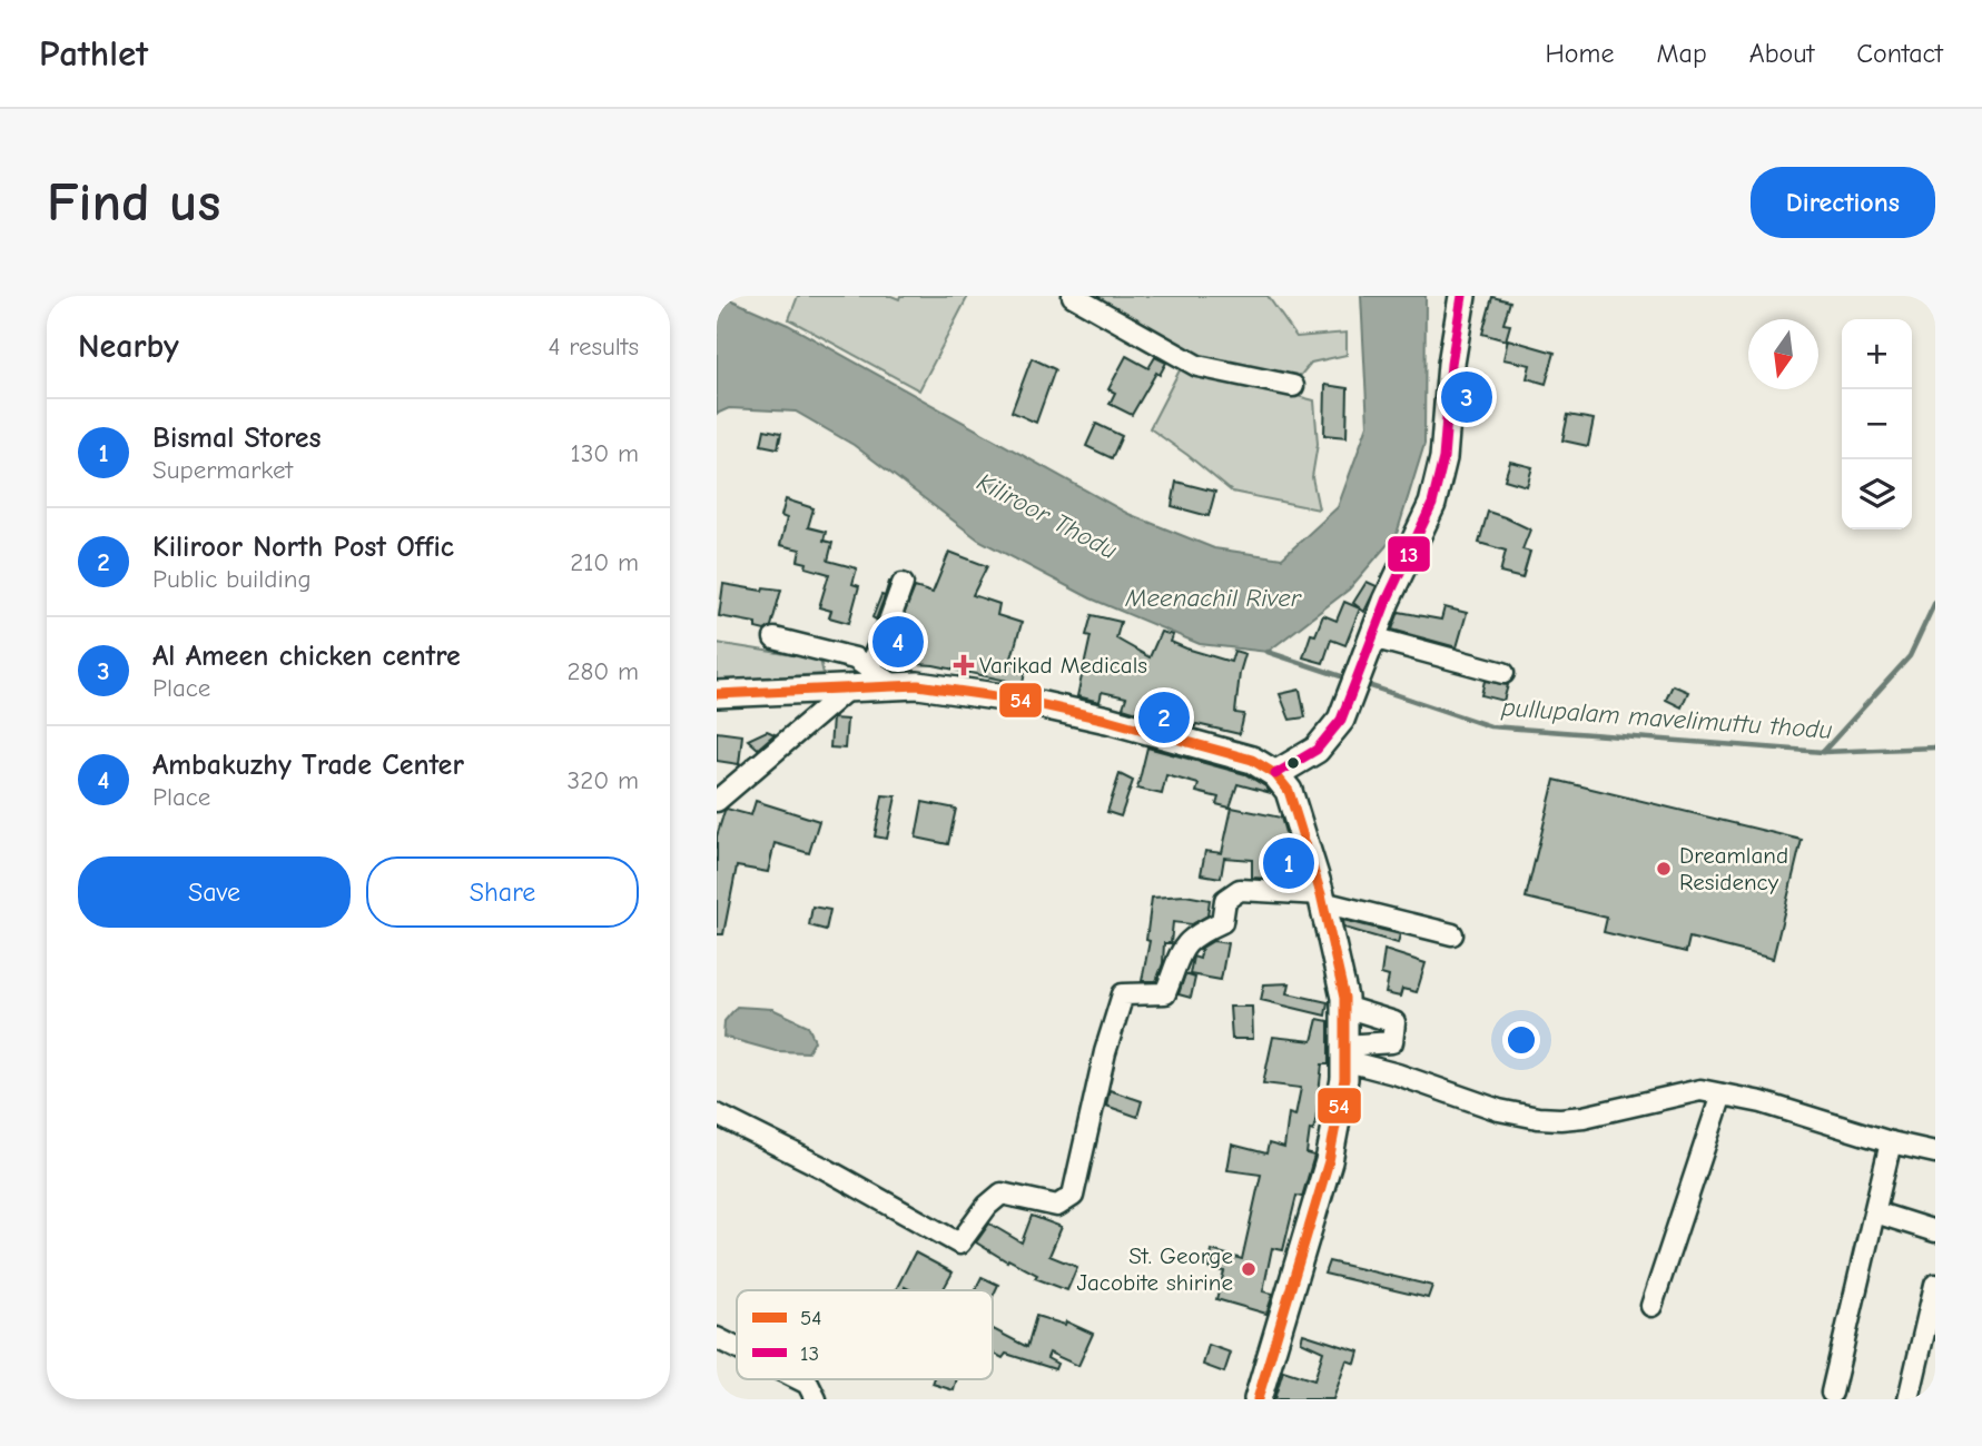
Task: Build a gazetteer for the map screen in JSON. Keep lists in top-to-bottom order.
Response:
{
  "water": ["Kiliroor Thodu", "Meenachil River", "pullupalam mavelimuttu thodu"],
  "places": {
    "health": ["Varikad Medicals"],
    "other": ["Dreamland Residency", "St. George Jacobite shirine"]
  },
  "lines": ["transit line 13", "transit line 54"],
  "legend": ["54", "13"],
  "north": "bottom",
  "page": {
    "header": "Pathlet",
    "nav": [
      "Home",
      "Map",
      "About",
      "Contact"
    ],
    "buttons": [
      "Directions",
      ["Save", "Share"]
    ],
    "title": "Find us",
    "heading": ["Nearby", "4 results"],
    "map_buttons": ["+", "−"],
    "pins": [
      "3",
      "4",
      "2",
      "1"
    ],
    "list": [
      {
        "mark": "1",
        "name": "Bismal Stores",
        "note": "Supermarket",
        "value": "130 m"
      },
      {
        "mark": "2",
        "name": "Kiliroor North Post Offic",
        "note": "Public building",
        "value": "210 m"
      },
      {
        "mark": "3",
        "name": "Al Ameen chicken centre",
        "note": "Place",
        "value": "280 m"
      },
      {
        "mark": "4",
        "name": "Ambakuzhy Trade Center",
        "note": "Place",
        "value": "320 m"
      }
    ]
  }
}
